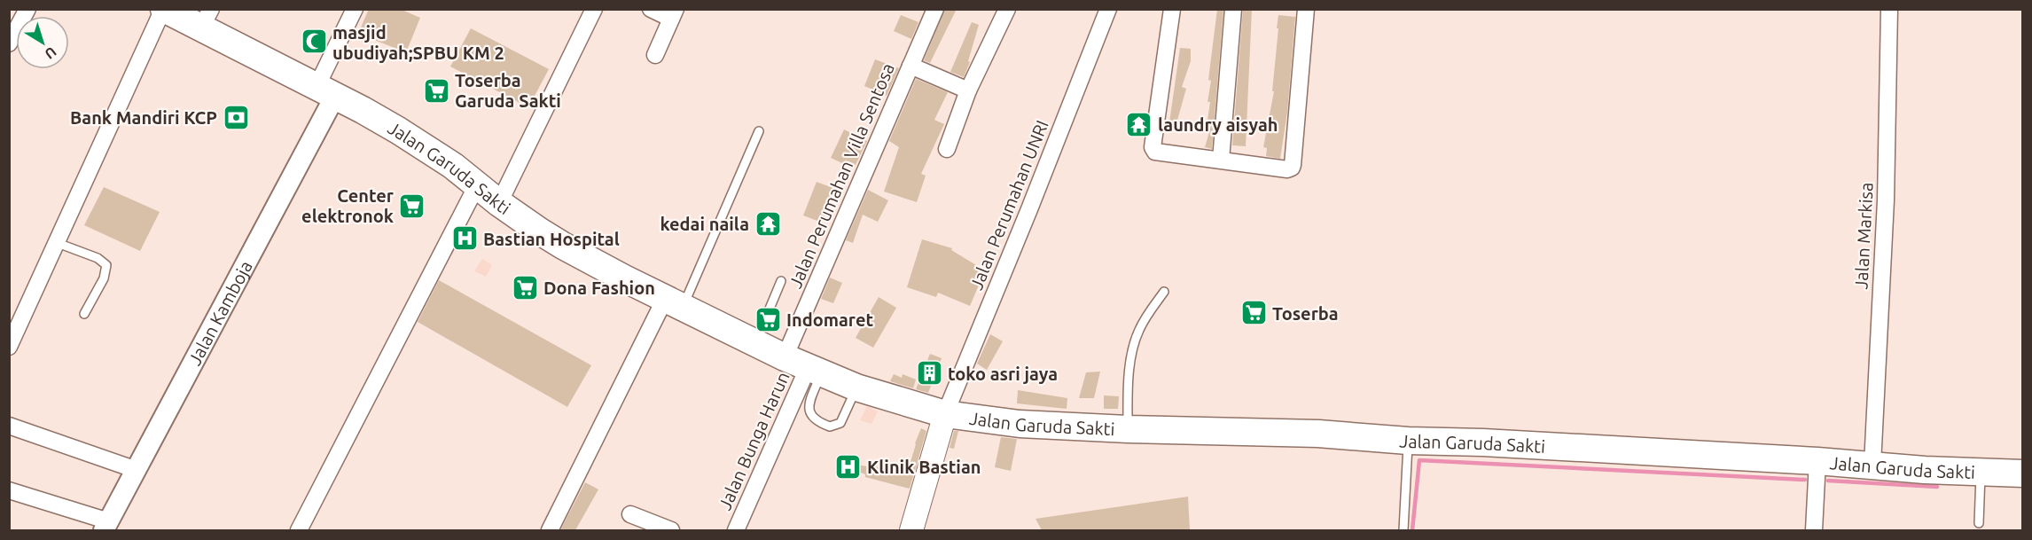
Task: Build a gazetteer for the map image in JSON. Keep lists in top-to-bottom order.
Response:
{
  "streets": {
    "highway": ["Jalan Garuda Sakti"],
    "street": [
      "Jalan Perumahan Villa Sentosa",
      "Jalan Perumahan UNRI",
      "Jalan Markisa",
      "Jalan Kamboja",
      "Jalan Bunga Harun"
    ]
  },
  "crossings": [
    ["Jalan Garuda Sakti", "Jalan Perumahan Villa Sentosa"],
    ["Jalan Garuda Sakti", "Jalan Perumahan UNRI"],
    ["Jalan Garuda Sakti", "Jalan Markisa"],
    ["Jalan Garuda Sakti", "Jalan Kamboja"],
    ["Jalan Garuda Sakti", "Jalan Bunga Harun"],
    ["Jalan Perumahan Villa Sentosa", "Jalan Bunga Harun"]
  ],
  "places": {
    "mosque": ["masjid ubudiyah;SPBU KM 2"],
    "supermarket": [
      "Toserba Garuda Sakti",
      "Center elektronok",
      "Dona Fashion",
      "Toserba",
      "Indomaret"
    ],
    "bank": ["Bank Mandiri KCP"],
    "temple": ["laundry aisyah", "kedai naila"],
    "hospital": ["Bastian Hospital", "Klinik Bastian"],
    "building": ["toko asri jaya"]
  },
  "north": "bottom right"
}
